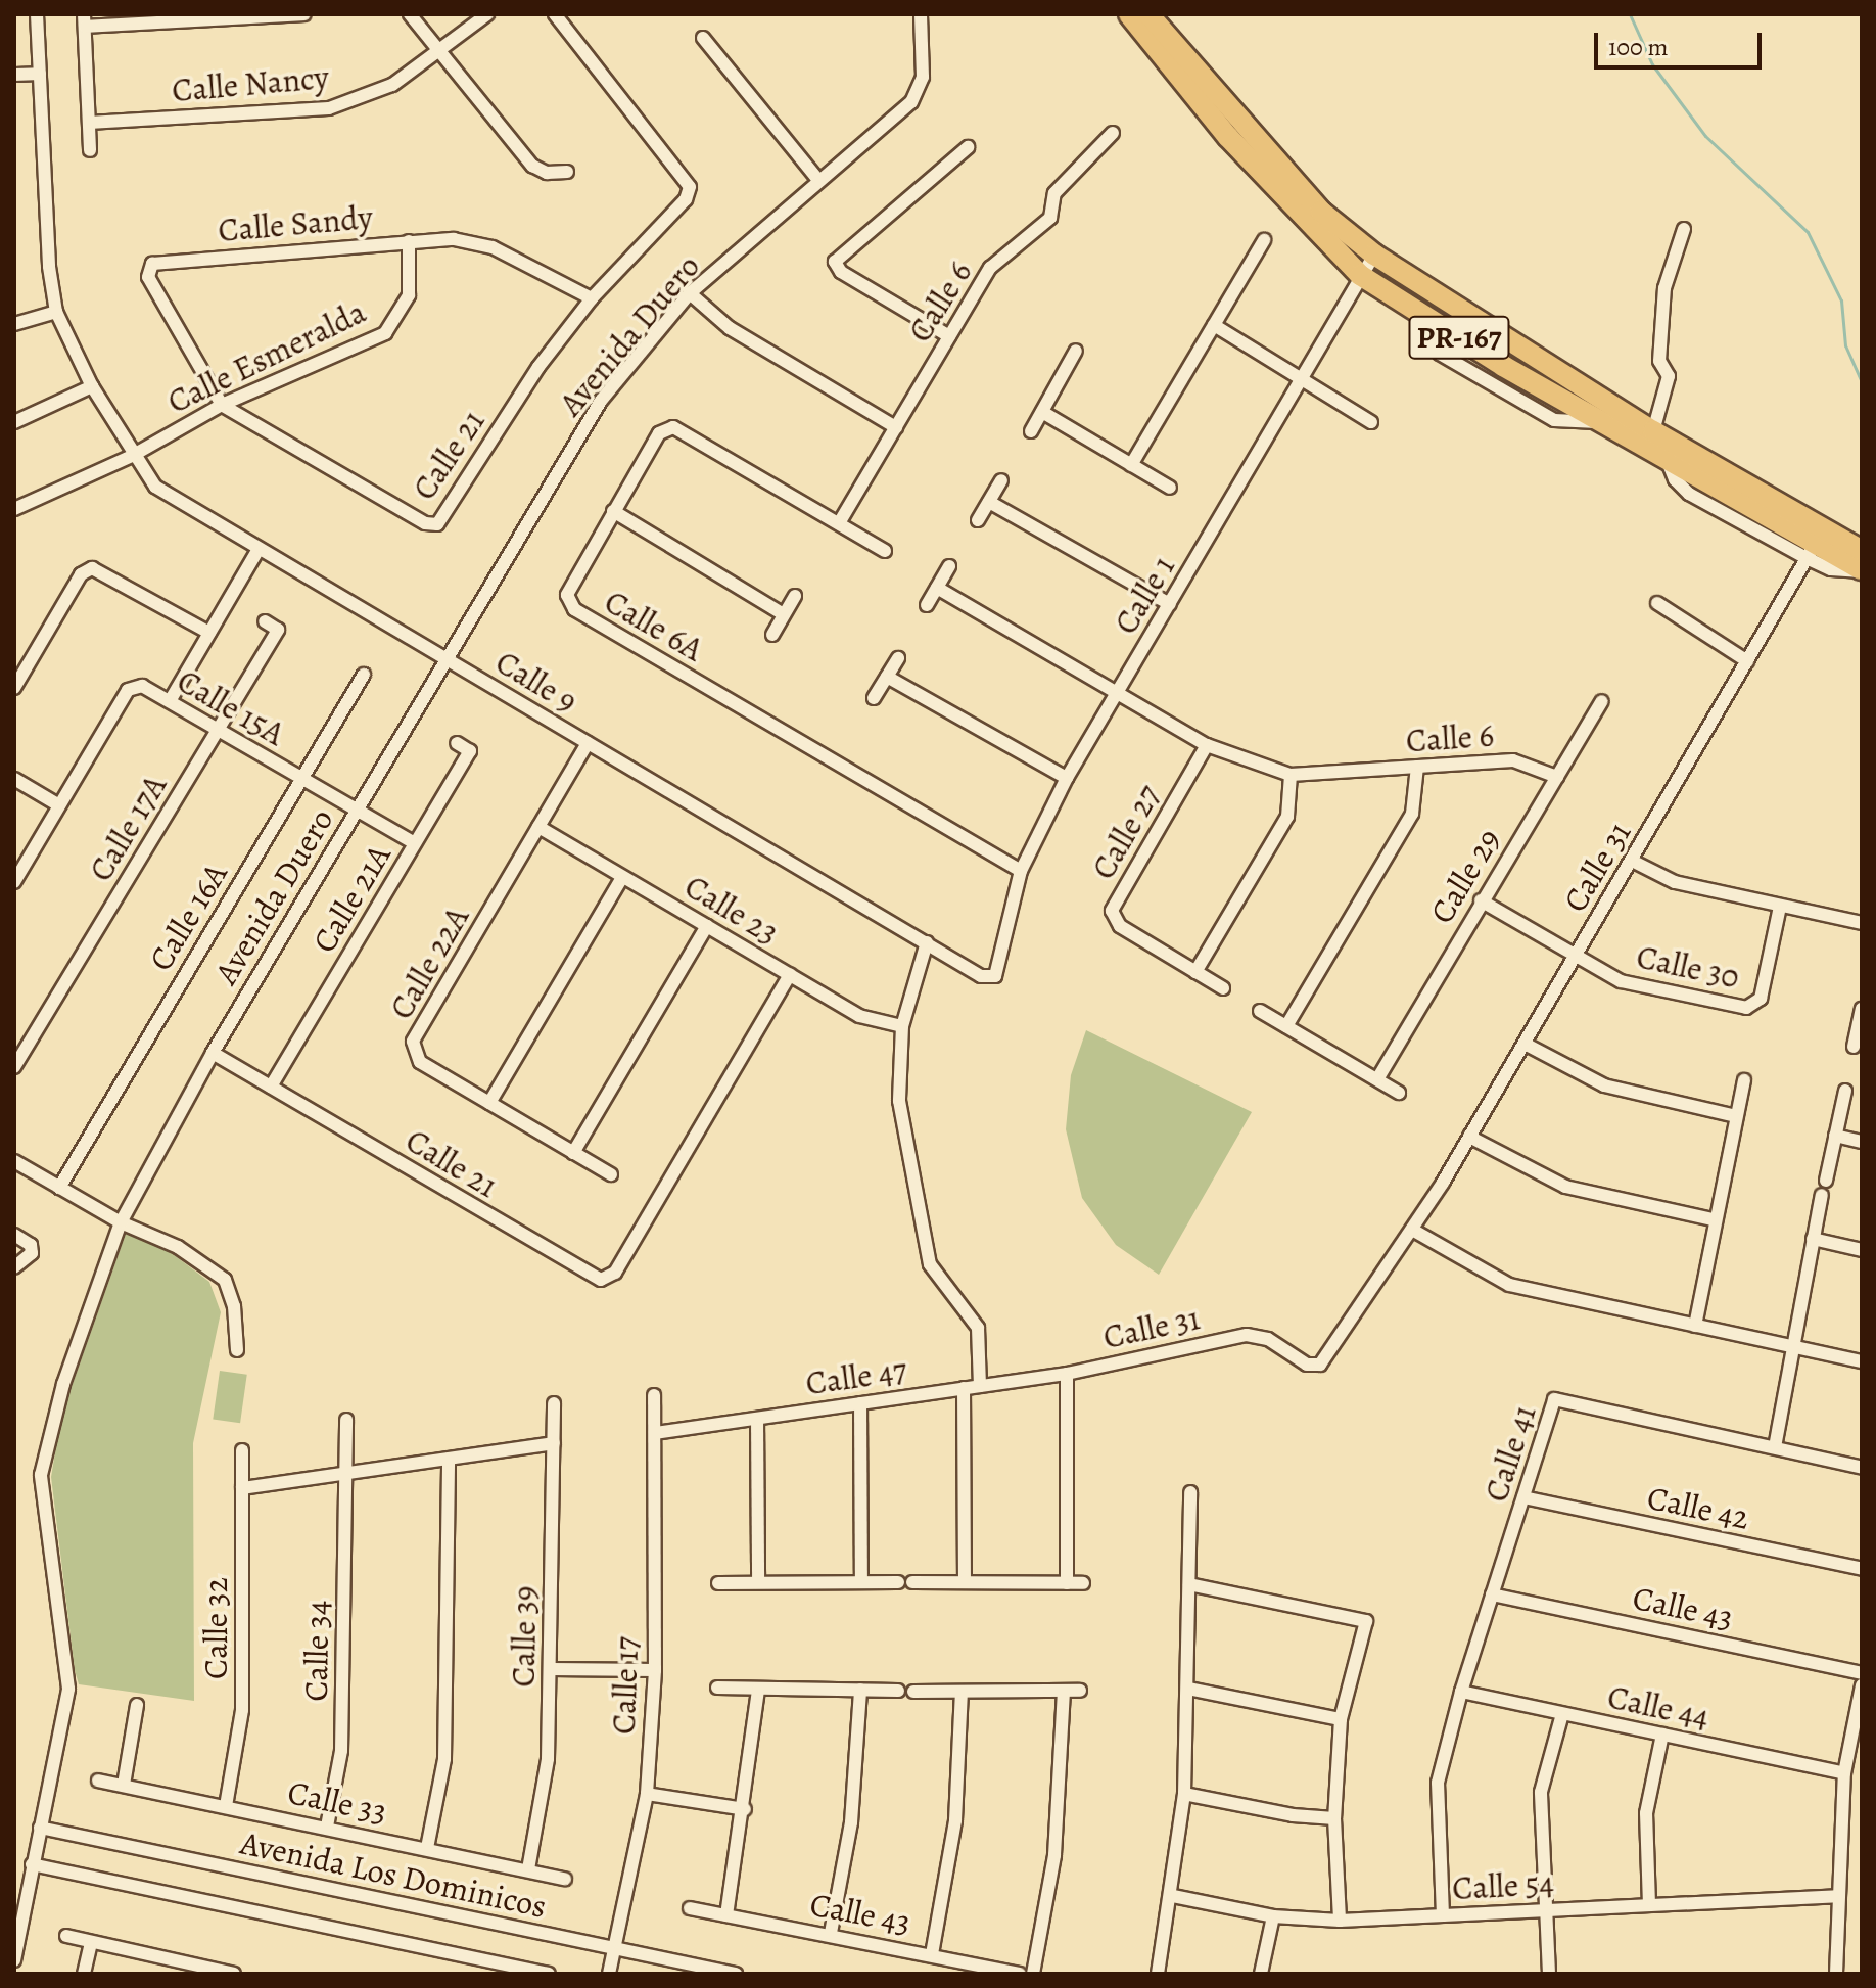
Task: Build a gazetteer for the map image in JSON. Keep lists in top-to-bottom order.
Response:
{
  "streets": {
    "main road": ["PR-167"],
    "street": [
      "Calle Nancy",
      "Calle Sandy",
      "Calle 6",
      "Avenida Duero",
      "Calle Esmeralda",
      "Calle 21",
      "Calle 1",
      "Calle 6A",
      "Calle 9",
      "Calle 15A",
      "Calle 17A",
      "Calle 27",
      "Calle 31",
      "Calle 29",
      "Calle 21A",
      "Calle 23",
      "Calle 16A",
      "Calle 22A",
      "Calle 30",
      "Calle 47",
      "Calle 41",
      "Calle 42",
      "Calle 43",
      "Calle 32",
      "Calle 39",
      "Calle 34",
      "Calle 17",
      "Calle 44",
      "Calle 33",
      "Avenida Los Dominicos",
      "Calle 54"
    ]
  },
  "crossings": [
    ["Calle Sandy", "Calle Esmeralda"],
    ["Calle Sandy", "Calle 21"],
    ["Calle 6", "Calle 1"],
    ["Calle 6", "Calle 6A"],
    ["Calle 6", "Calle 27"],
    ["Calle 6", "Calle 29"],
    ["Avenida Duero", "Calle 21"],
    ["Avenida Duero", "Calle 9"],
    ["Avenida Duero", "Calle 15A"],
    ["Avenida Duero", "Avenida Los Dominicos"],
    ["PR-167", "Calle 1"],
    ["PR-167", "Calle 31"],
    ["Calle Esmeralda", "Calle 21"],
    ["Calle Esmeralda", "Calle 9"],
    ["Calle 21", "Calle 21A"],
    ["Calle 21", "Calle 23"],
    ["Calle 1", "Calle 6A"],
    ["Calle 1", "Calle 9"],
    ["Calle 9", "Calle 22A"],
    ["Calle 15A", "Calle 17A"],
    ["Calle 15A", "Calle 21A"],
    ["Calle 15A", "Calle 16A"],
    ["Calle 31", "Calle 30"],
    ["Calle 31", "Calle 47"],
    ["Calle 29", "Calle 30"],
    ["Calle 23", "Calle 22A"],
    ["Calle 47", "Calle 17"],
    ["Calle 41", "Calle 42"],
    ["Calle 41", "Calle 43"],
    ["Calle 41", "Calle 44"],
    ["Calle 41", "Calle 54"],
    ["Calle 32", "Calle 33"],
    ["Calle 39", "Calle 33"],
    ["Calle 34", "Calle 33"],
    ["Calle 17", "Avenida Los Dominicos"]
  ],
  "scale_bar": "100 m"
}
